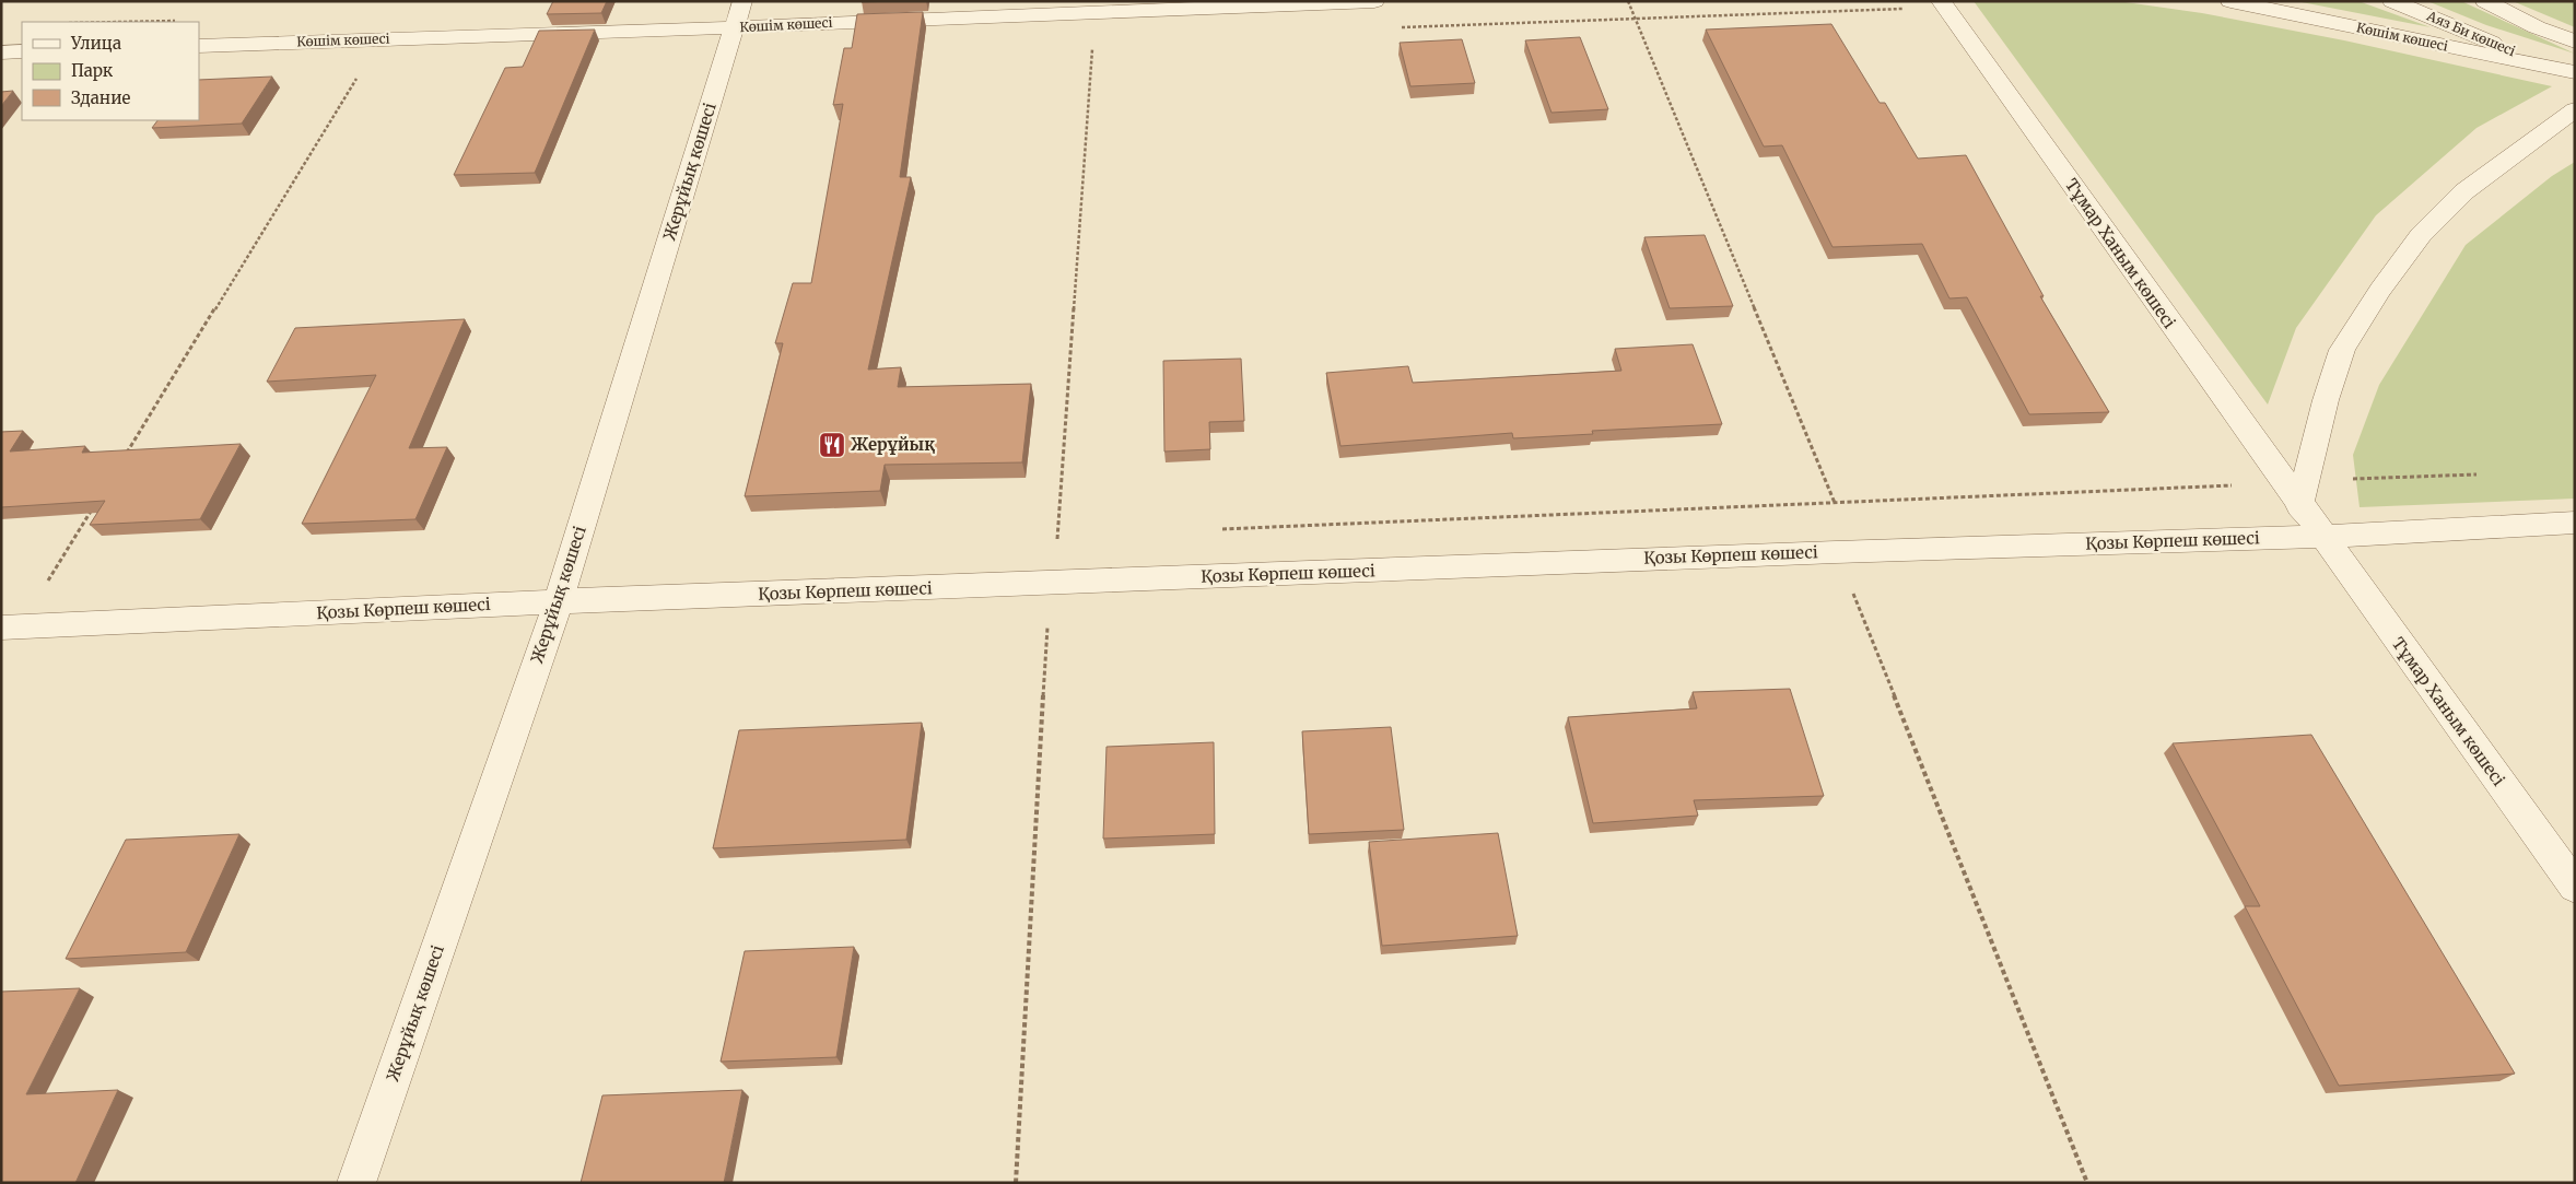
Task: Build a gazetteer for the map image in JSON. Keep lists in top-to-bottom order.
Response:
{
  "streets": {
    "street": [
      "Көшім көшесі",
      "Аяз Би көшесі",
      "Жерұйық көшесі",
      "Тұмар Ханым көшесі",
      "Қозы Көрпеш көшесі"
    ]
  },
  "crossings": [
    ["Көшім көшесі", "Аяз Би көшесі"],
    ["Көшім көшесі", "Жерұйық көшесі"],
    ["Жерұйық көшесі", "Қозы Көрпеш көшесі"],
    ["Тұмар Ханым көшесі", "Қозы Көрпеш көшесі"]
  ],
  "places": {
    "restaurant": ["Жерұйық"]
  },
  "legend": ["Улица", "Парк", "Здание"]
}
